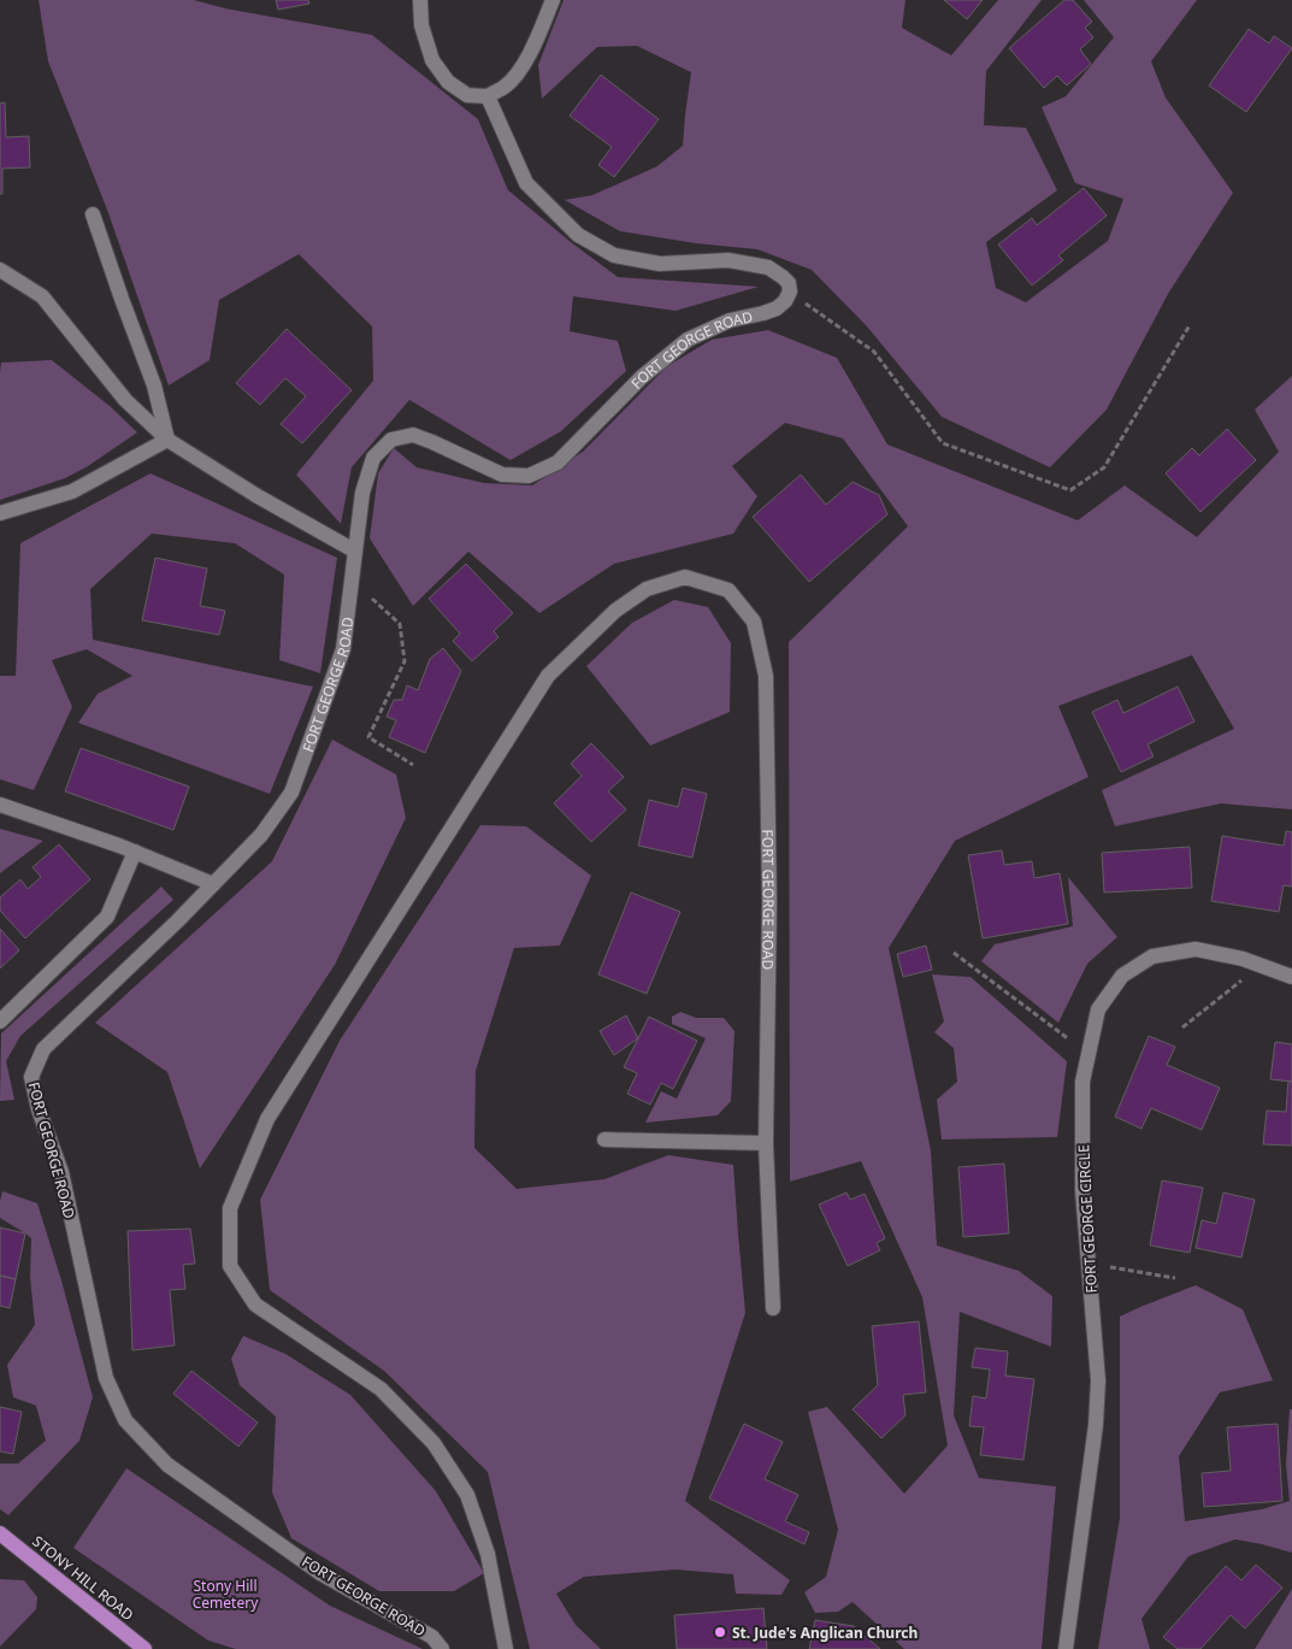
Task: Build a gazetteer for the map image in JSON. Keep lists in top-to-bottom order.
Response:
{
  "streets": {
    "main road": ["STONY HILL ROAD"],
    "street": ["FORT GEORGE ROAD", "FORT GEORGE CIRCLE"]
  },
  "parks": ["Stony Hill Cemetery"],
  "places": ["St. Jude's Anglican Church"]
}
